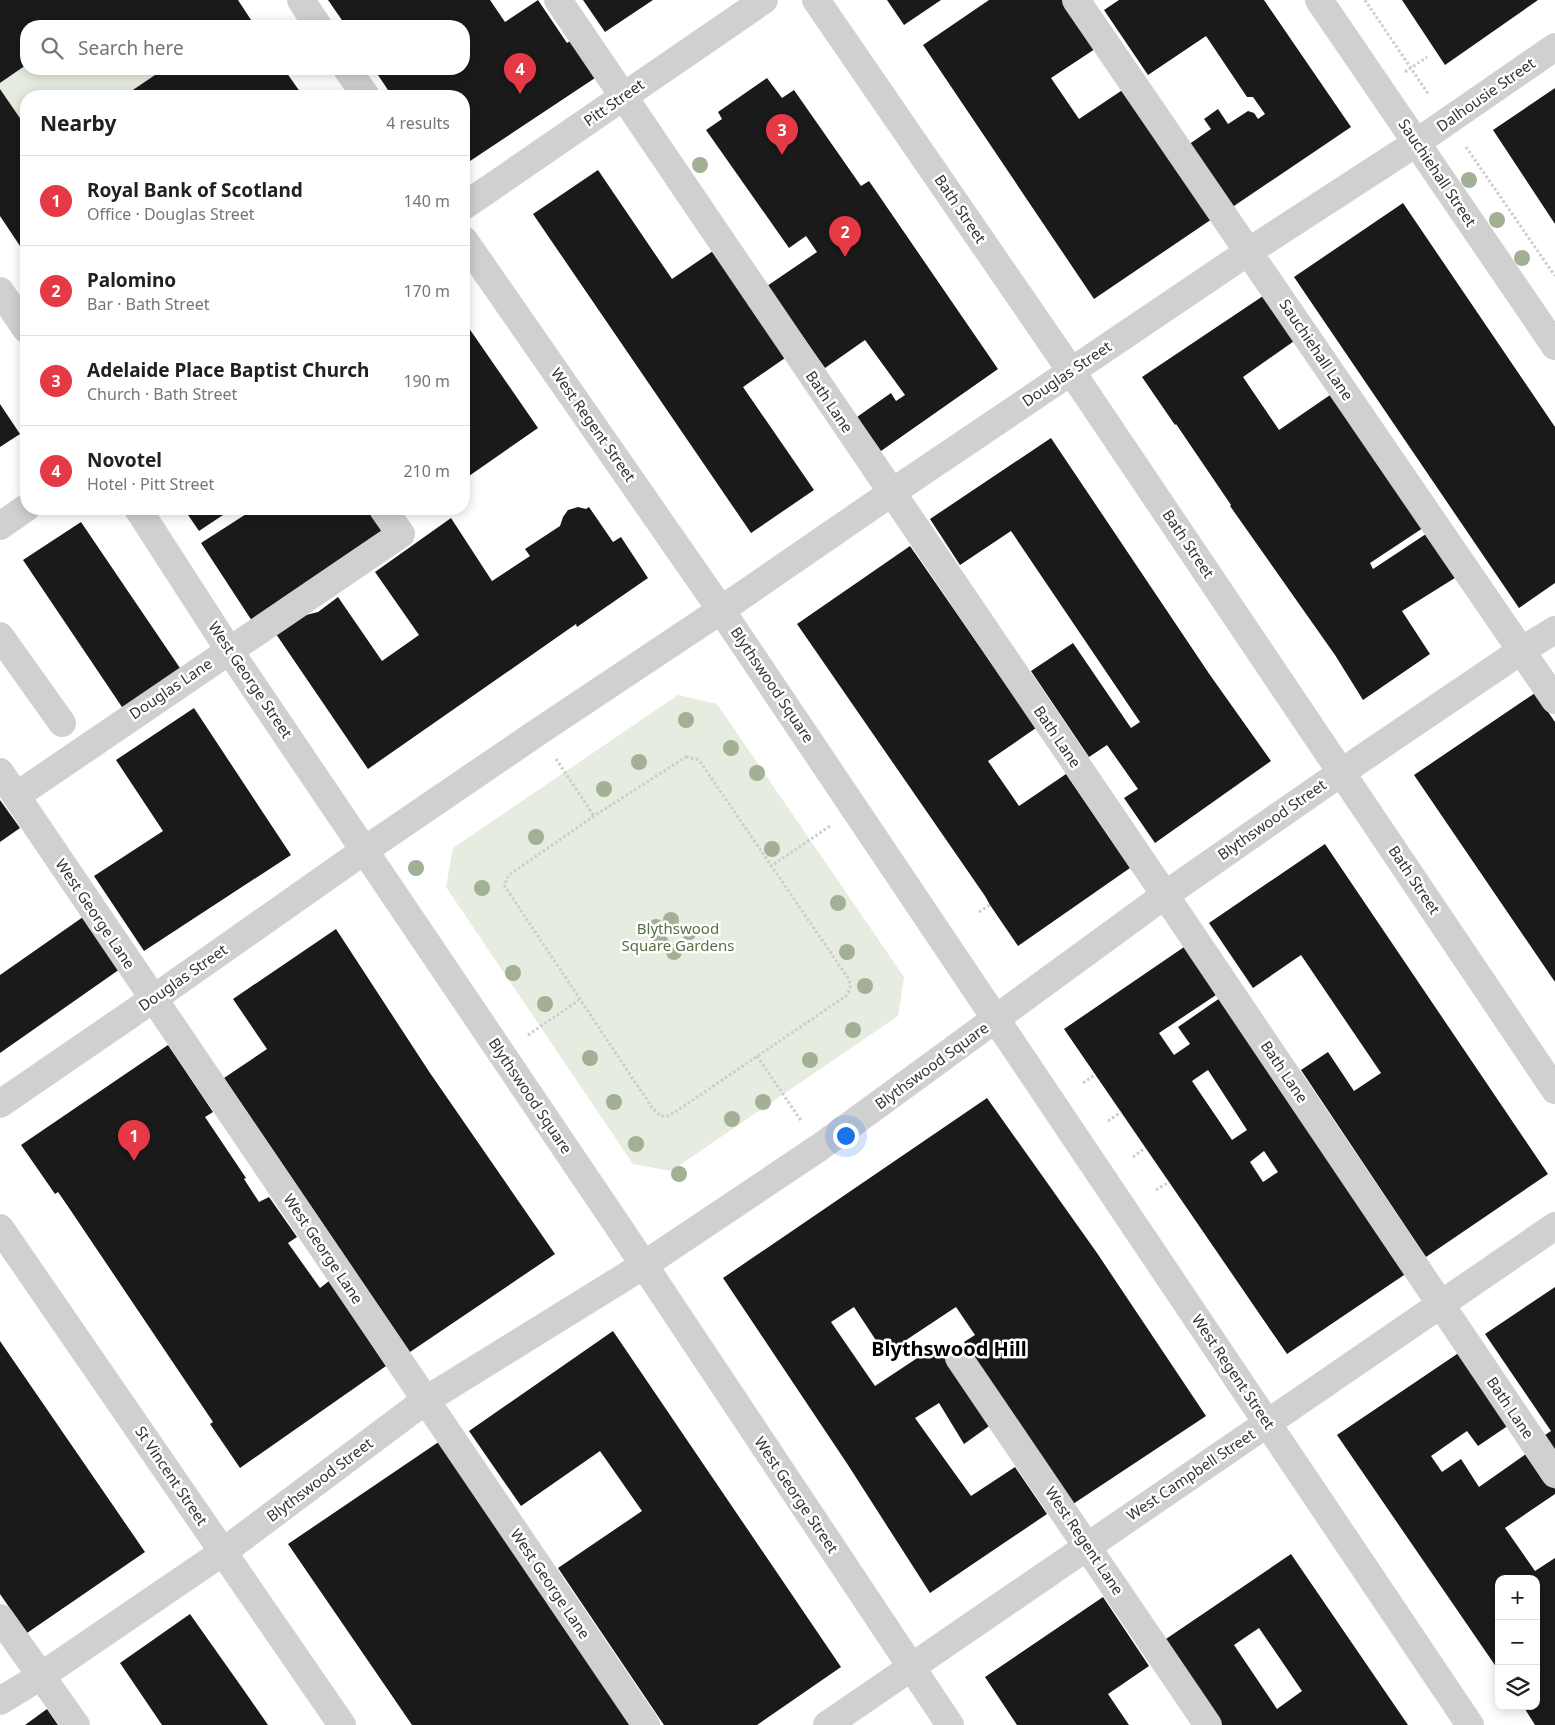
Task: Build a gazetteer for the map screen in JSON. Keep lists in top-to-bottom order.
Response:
{
  "streets": {
    "street": [
      "Dalhousie Street",
      "Pitt Street",
      "Sauchiehall Street",
      "Bath Street",
      "Sauchiehall Lane",
      "Douglas Street",
      "Bath Lane",
      "West Regent Street",
      "West George Street",
      "Blythswood Square",
      "Douglas Lane",
      "Blythswood Street",
      "West George Lane",
      "West Campbell Street",
      "St Vincent Street",
      "West Regent Lane"
    ]
  },
  "crossings": [
    ["Dalhousie Street", "Sauchiehall Street"],
    ["Dalhousie Street", "Douglas Street"],
    ["Pitt Street", "Bath Lane"],
    ["Sauchiehall Street", "Douglas Street"],
    ["Bath Street", "Douglas Street"],
    ["Bath Street", "Blythswood Street"],
    ["Sauchiehall Lane", "Douglas Street"],
    ["Sauchiehall Lane", "Blythswood Street"],
    ["Douglas Street", "Bath Lane"],
    ["Douglas Street", "West Regent Street"],
    ["Douglas Street", "West George Street"],
    ["Douglas Street", "Blythswood Square"],
    ["Douglas Street", "West George Lane"],
    ["Bath Lane", "Blythswood Street"],
    ["Bath Lane", "West Campbell Street"],
    ["West Regent Street", "Blythswood Square"],
    ["West Regent Street", "Blythswood Street"],
    ["West Regent Street", "West Campbell Street"],
    ["West George Street", "Blythswood Square"],
    ["West George Street", "Douglas Lane"],
    ["West George Street", "Blythswood Street"],
    ["West George Street", "West Campbell Street"],
    ["Blythswood Square", "Blythswood Street"],
    ["Douglas Lane", "West George Lane"],
    ["Blythswood Street", "West George Lane"],
    ["Blythswood Street", "St Vincent Street"],
    ["West Campbell Street", "West Regent Lane"]
  ],
  "districts": ["Blythswood Hill"],
  "parks": ["Blythswood Square Gardens"],
  "page": {
    "search": "Search here",
    "pins": [
      "4",
      "3",
      "2",
      "1"
    ],
    "heading": ["Nearby", "4 results"],
    "list": [
      {
        "mark": "1",
        "name": "Royal Bank of Scotland",
        "note": "Office · Douglas Street",
        "value": "140 m"
      },
      {
        "mark": "2",
        "name": "Palomino",
        "note": "Bar · Bath Street",
        "value": "170 m"
      },
      {
        "mark": "3",
        "name": "Adelaide Place Baptist Church",
        "note": "Church · Bath Street",
        "value": "190 m"
      },
      {
        "mark": "4",
        "name": "Novotel",
        "note": "Hotel · Pitt Street",
        "value": "210 m"
      }
    ],
    "map_buttons": ["+", "−"]
  }
}
